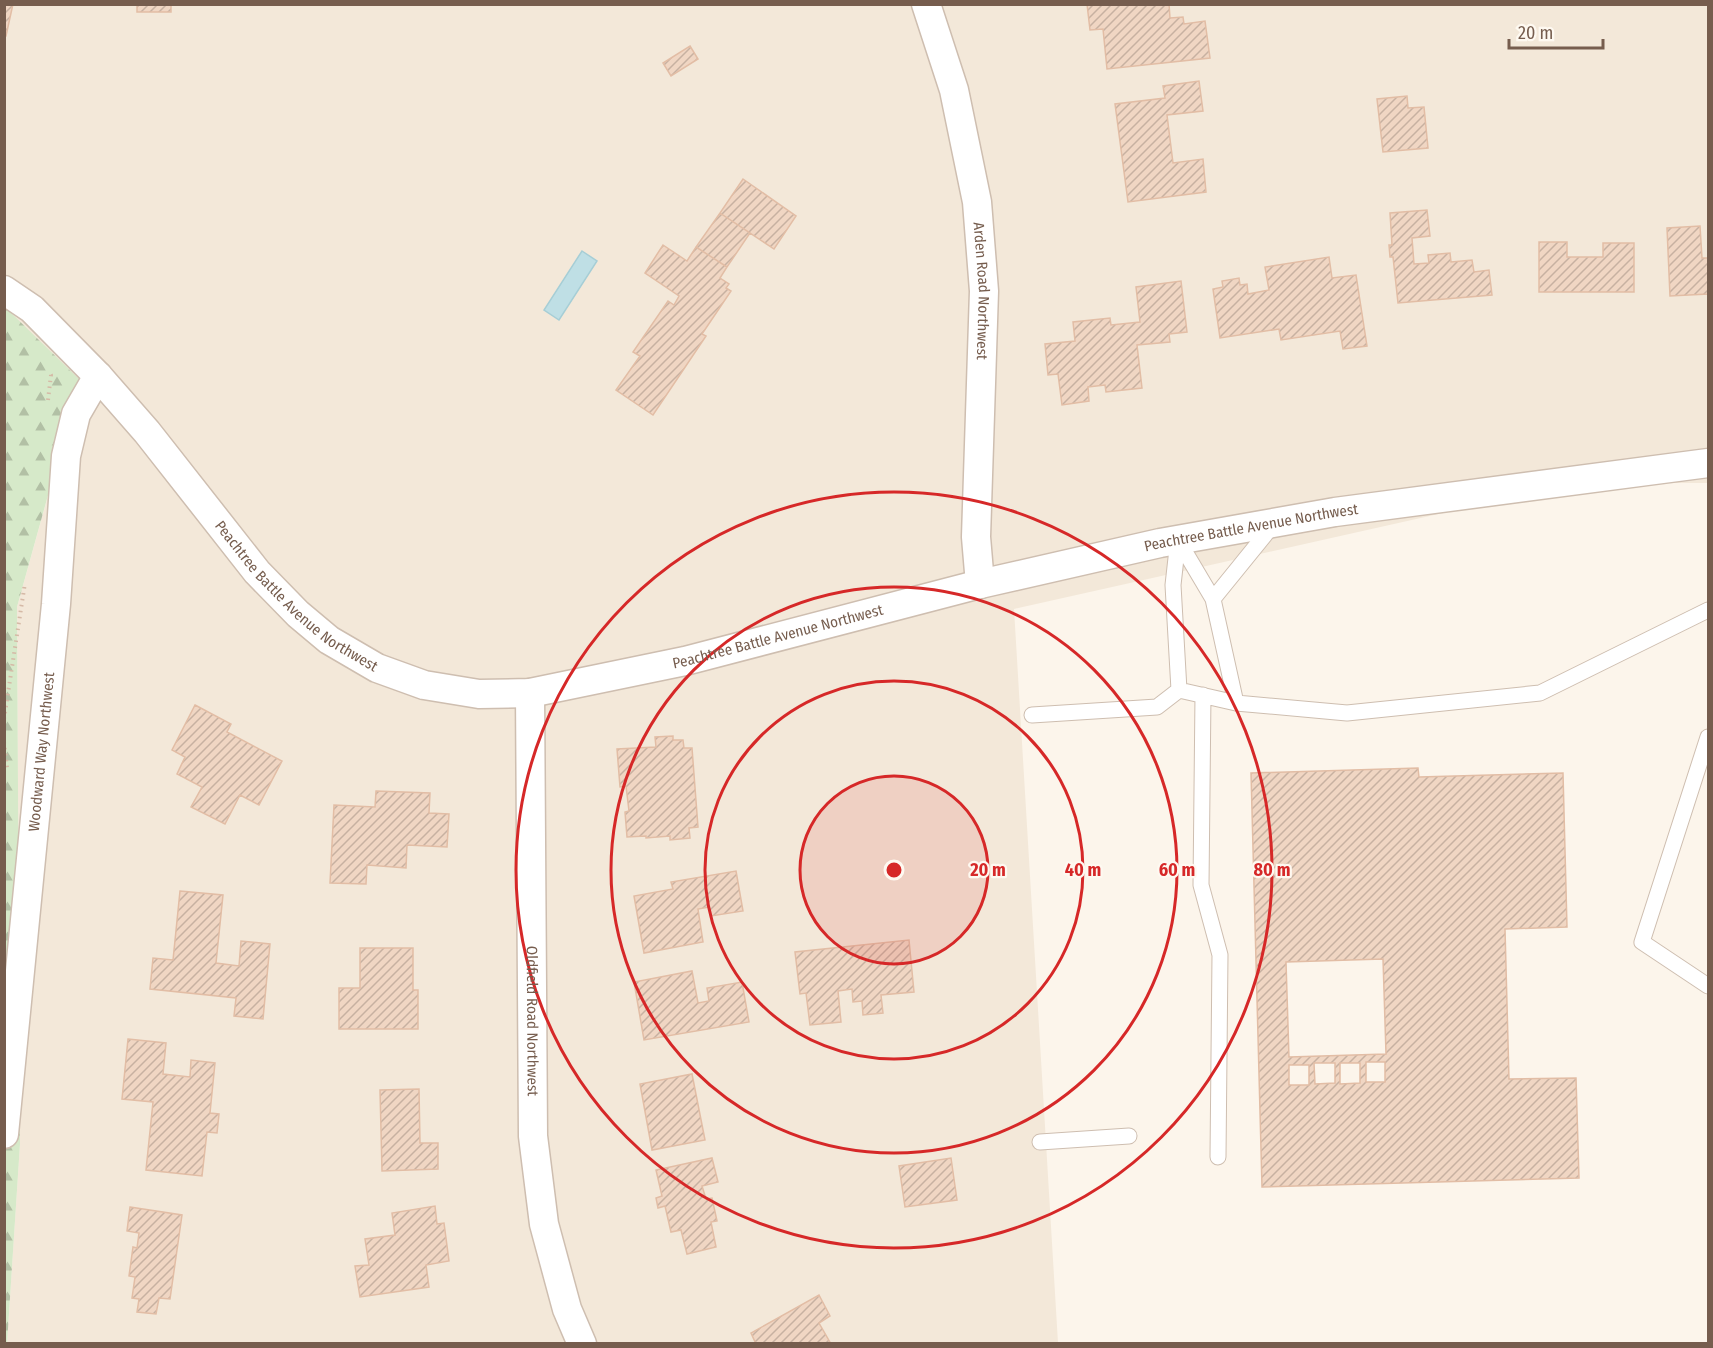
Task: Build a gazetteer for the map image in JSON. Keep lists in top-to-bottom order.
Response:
{
  "streets": {
    "street": [
      "Arden Road Northwest",
      "Peachtree Battle Avenue Northwest",
      "Woodward Way Northwest",
      "Oldfield Road Northwest"
    ]
  },
  "crossings": [
    ["Arden Road Northwest", "Peachtree Battle Avenue Northwest"],
    ["Peachtree Battle Avenue Northwest", "Woodward Way Northwest"],
    ["Peachtree Battle Avenue Northwest", "Oldfield Road Northwest"]
  ],
  "scale_bar": "20 m",
  "rings": [
    "20 m",
    "40 m",
    "60 m",
    "80 m"
  ]
}
